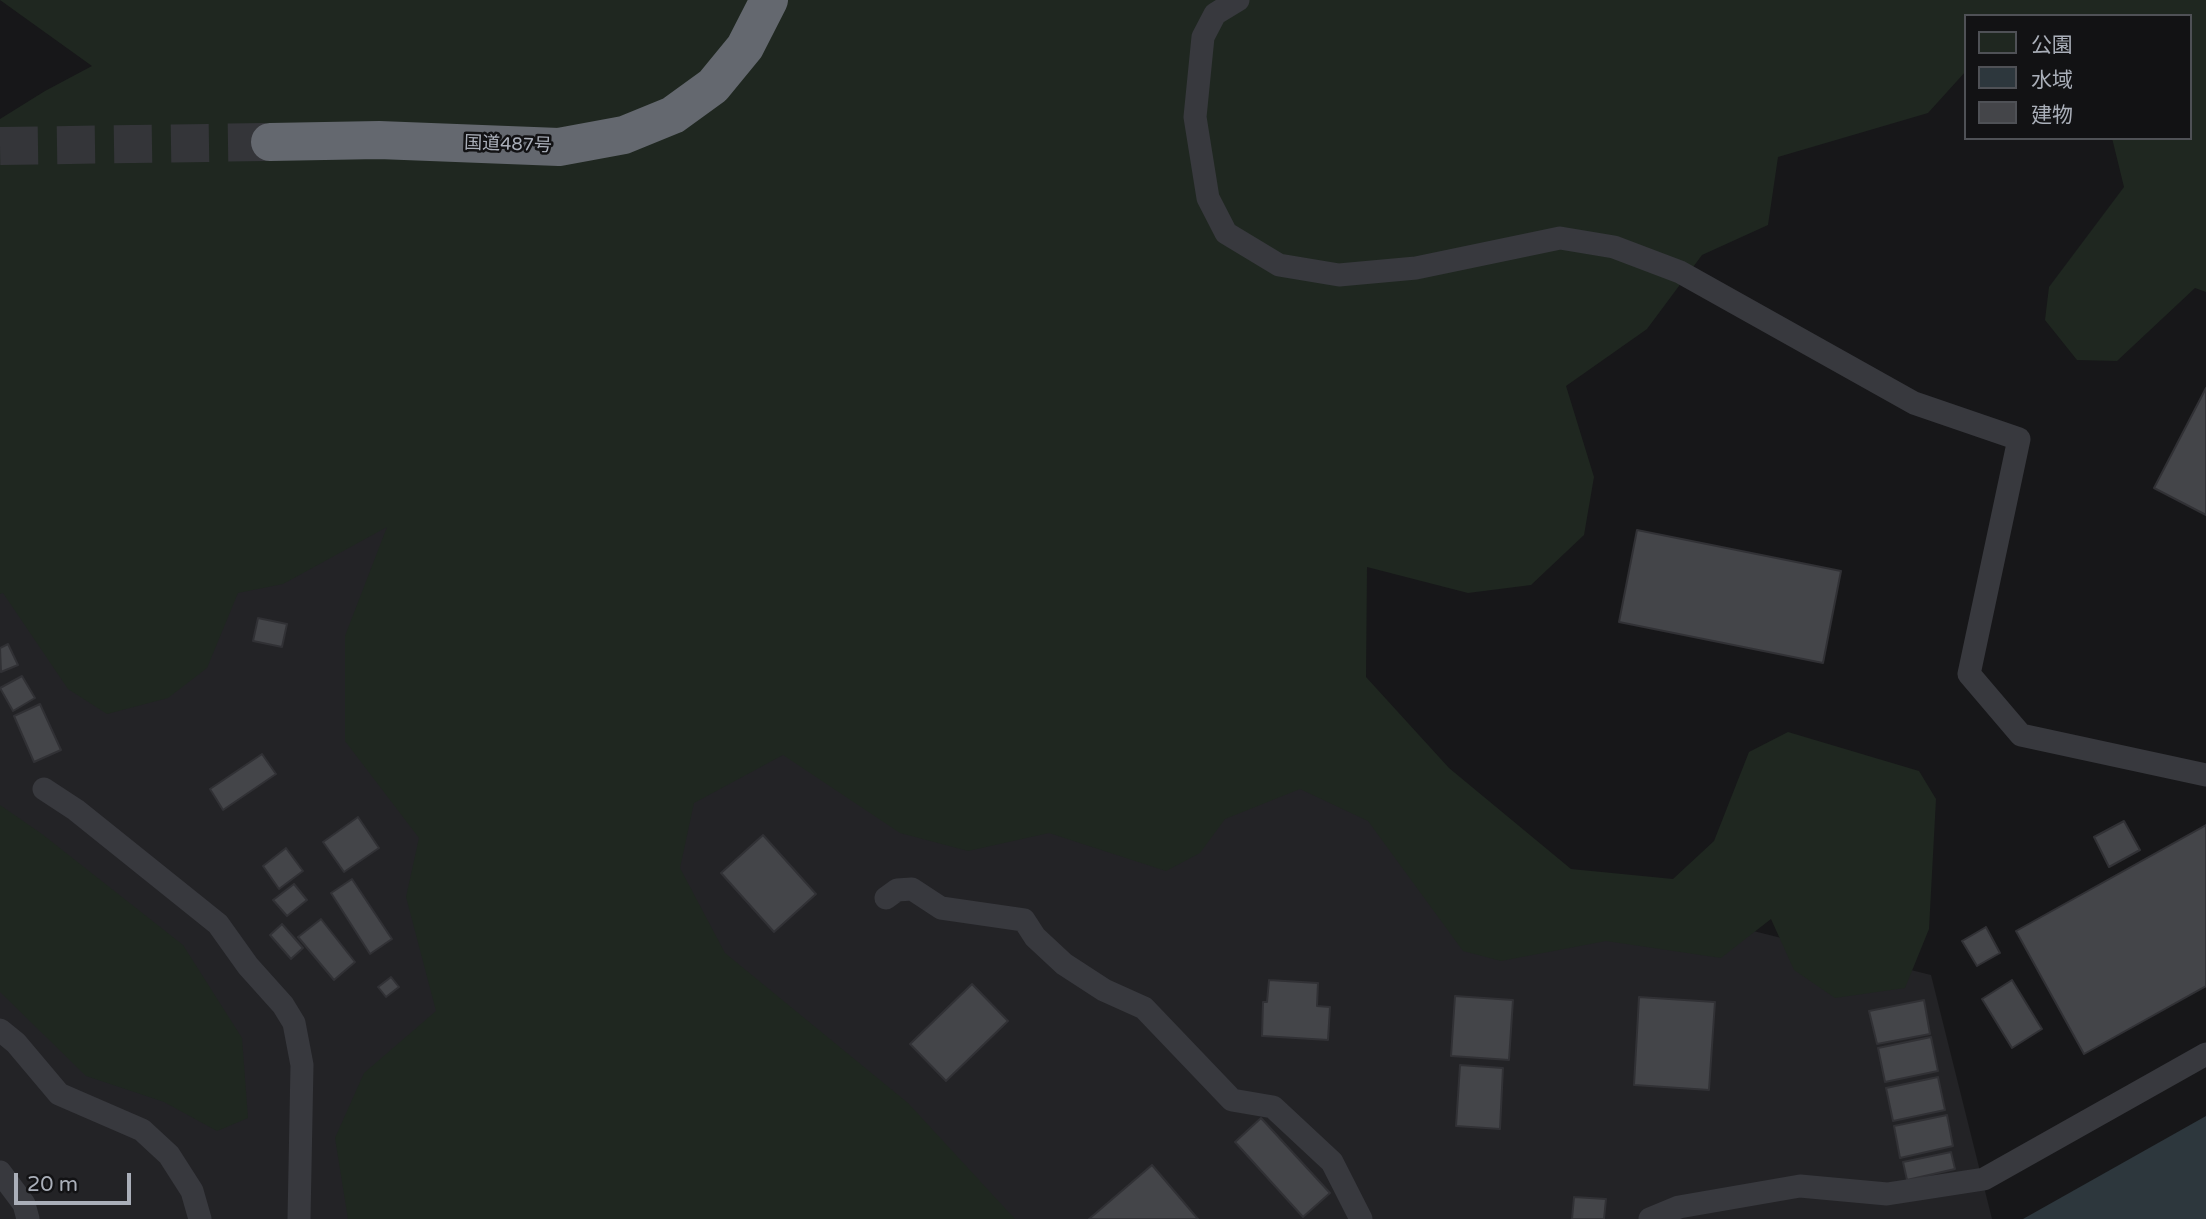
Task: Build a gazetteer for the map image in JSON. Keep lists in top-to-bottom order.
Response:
{
  "streets": {
    "highway": ["国道487号"]
  },
  "legend": ["公園", "水域", "建物"],
  "scale_bar": "20 m"
}
